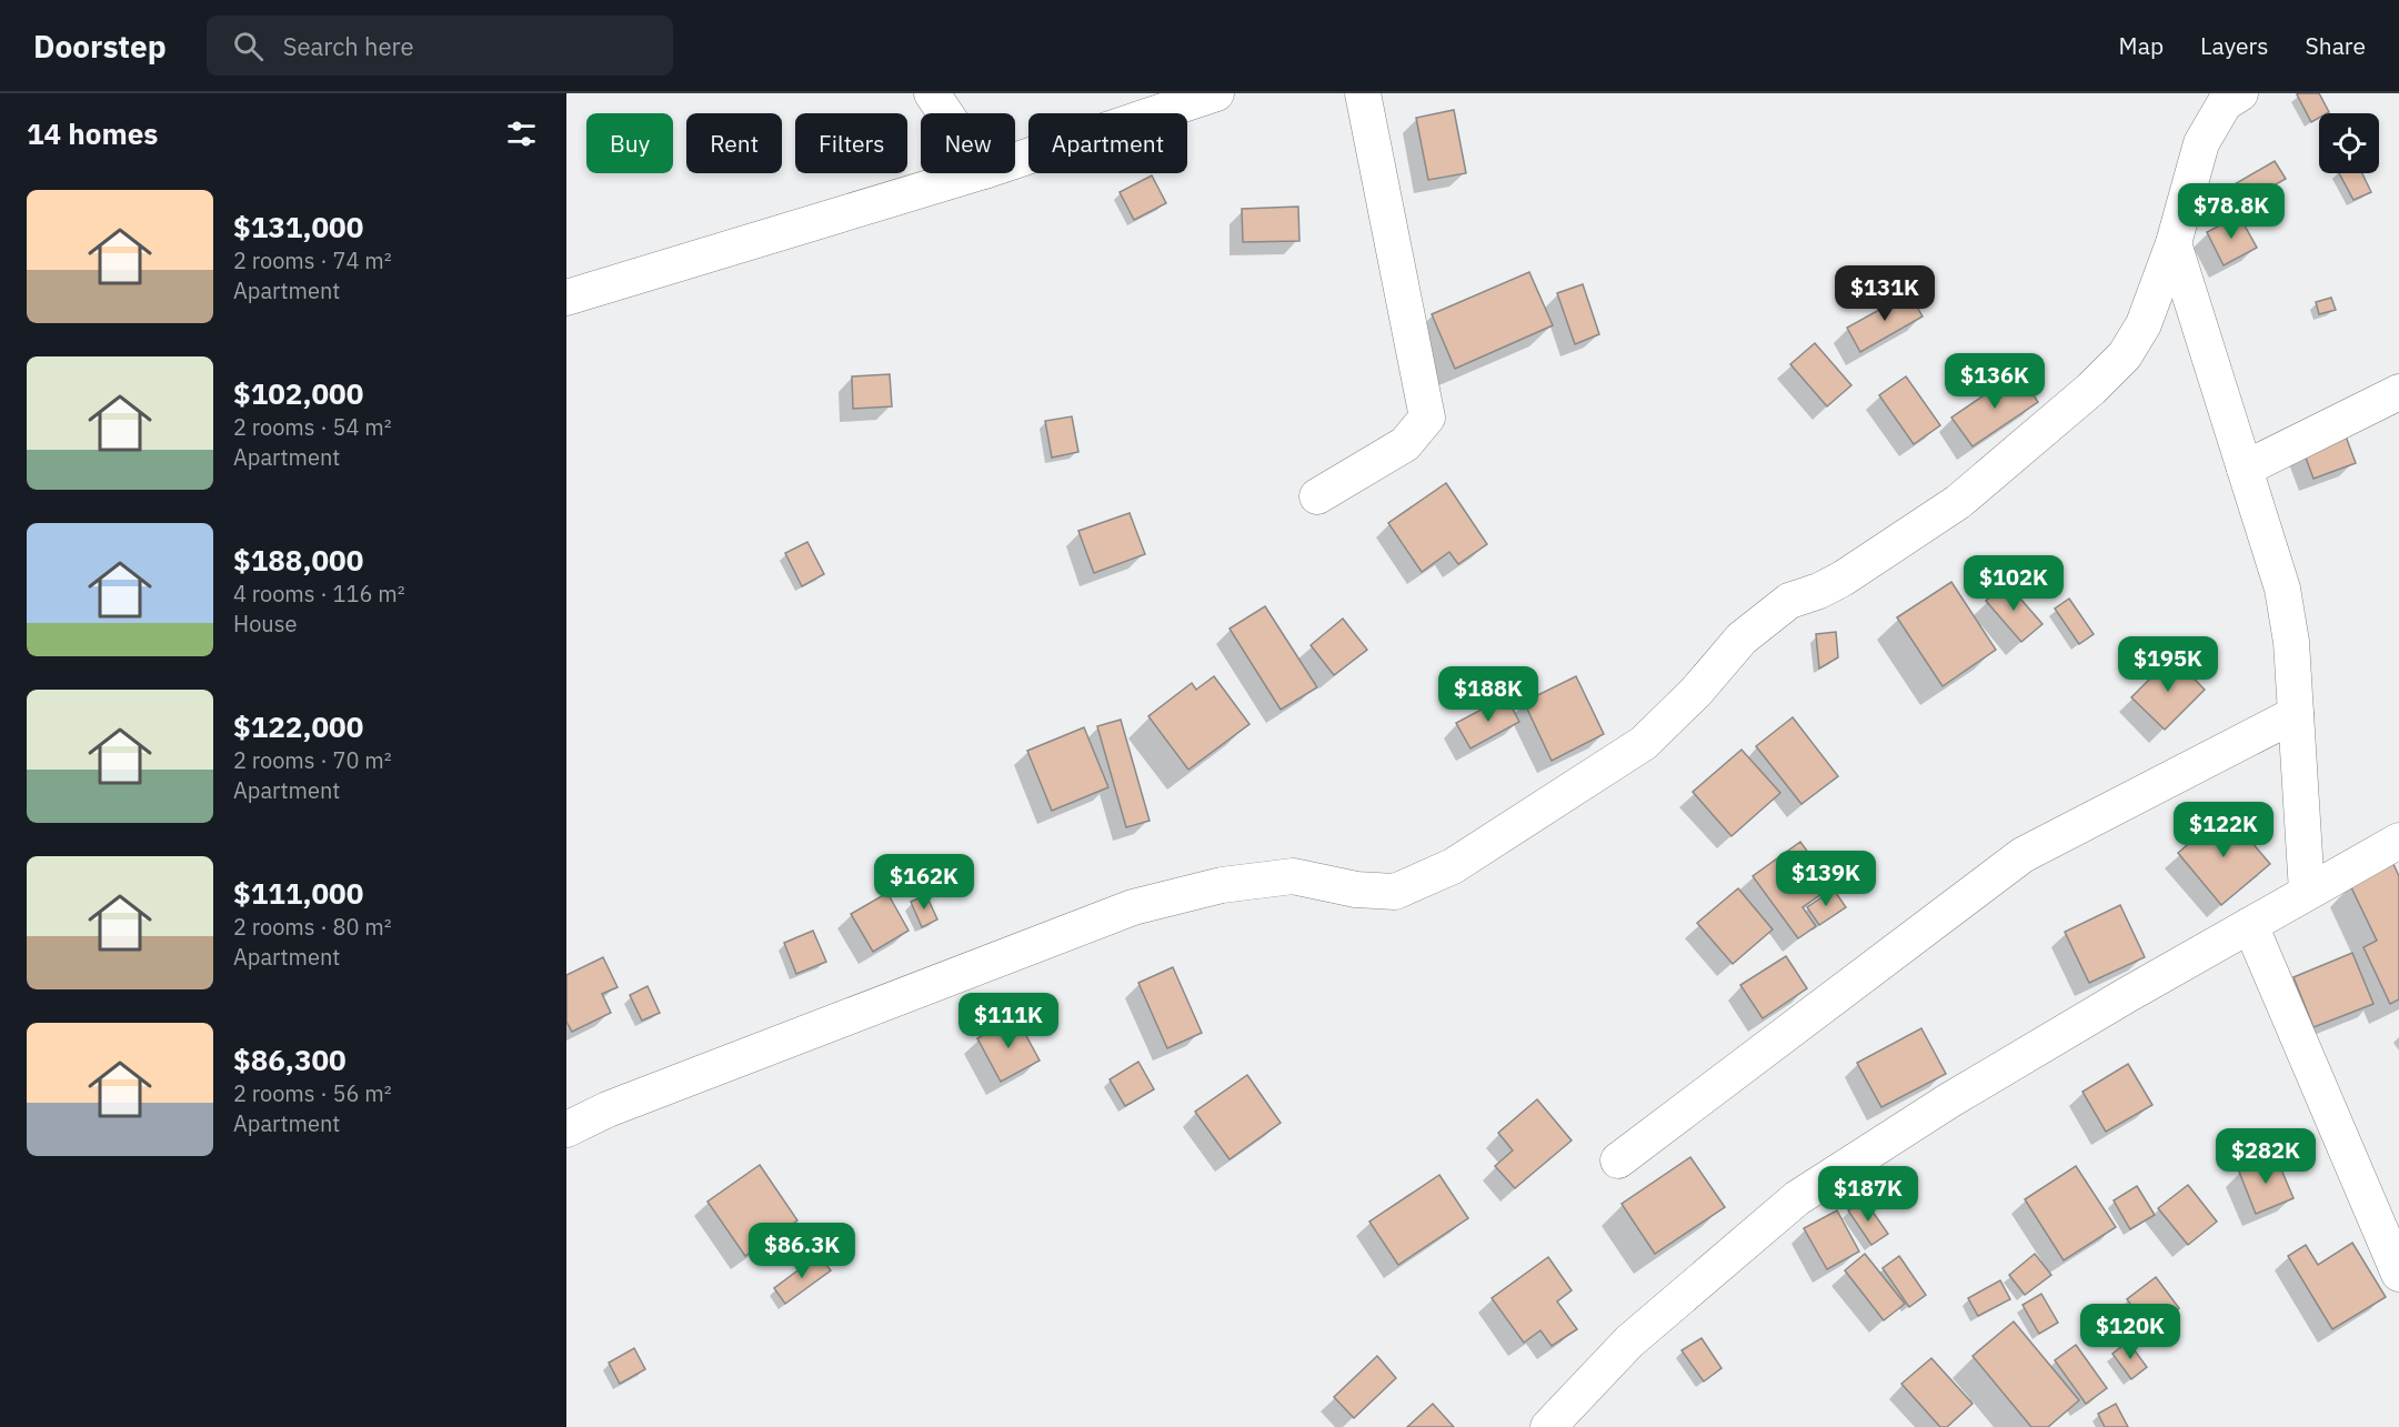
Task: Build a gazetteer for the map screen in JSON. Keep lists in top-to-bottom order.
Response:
{
  "page": {
    "header": "Doorstep",
    "search": "Search here",
    "nav": ["Map", "Layers", "Share"],
    "heading": "14 homes",
    "chip": [
      "Buy",
      "Rent",
      "Filters",
      "New",
      "Apartment"
    ],
    "list": [
      {
        "name": "$131,000",
        "note": "2 rooms · 74 m² · Apartment"
      },
      {
        "name": "$102,000",
        "note": "2 rooms · 54 m² · Apartment"
      },
      {
        "name": "$188,000",
        "note": "4 rooms · 116 m² · House"
      },
      {
        "name": "$122,000",
        "note": "2 rooms · 70 m² · Apartment"
      },
      {
        "name": "$111,000",
        "note": "2 rooms · 80 m² · Apartment"
      },
      {
        "name": "$86,300",
        "note": "2 rooms · 56 m² · Apartment"
      }
    ],
    "price": [
      "$78.8K",
      "$131K",
      "$136K",
      "$102K",
      "$195K",
      "$188K",
      "$122K",
      "$139K",
      "$162K",
      "$111K",
      "$282K",
      "$187K",
      "$86.3K",
      "$120K"
    ]
  }
}
